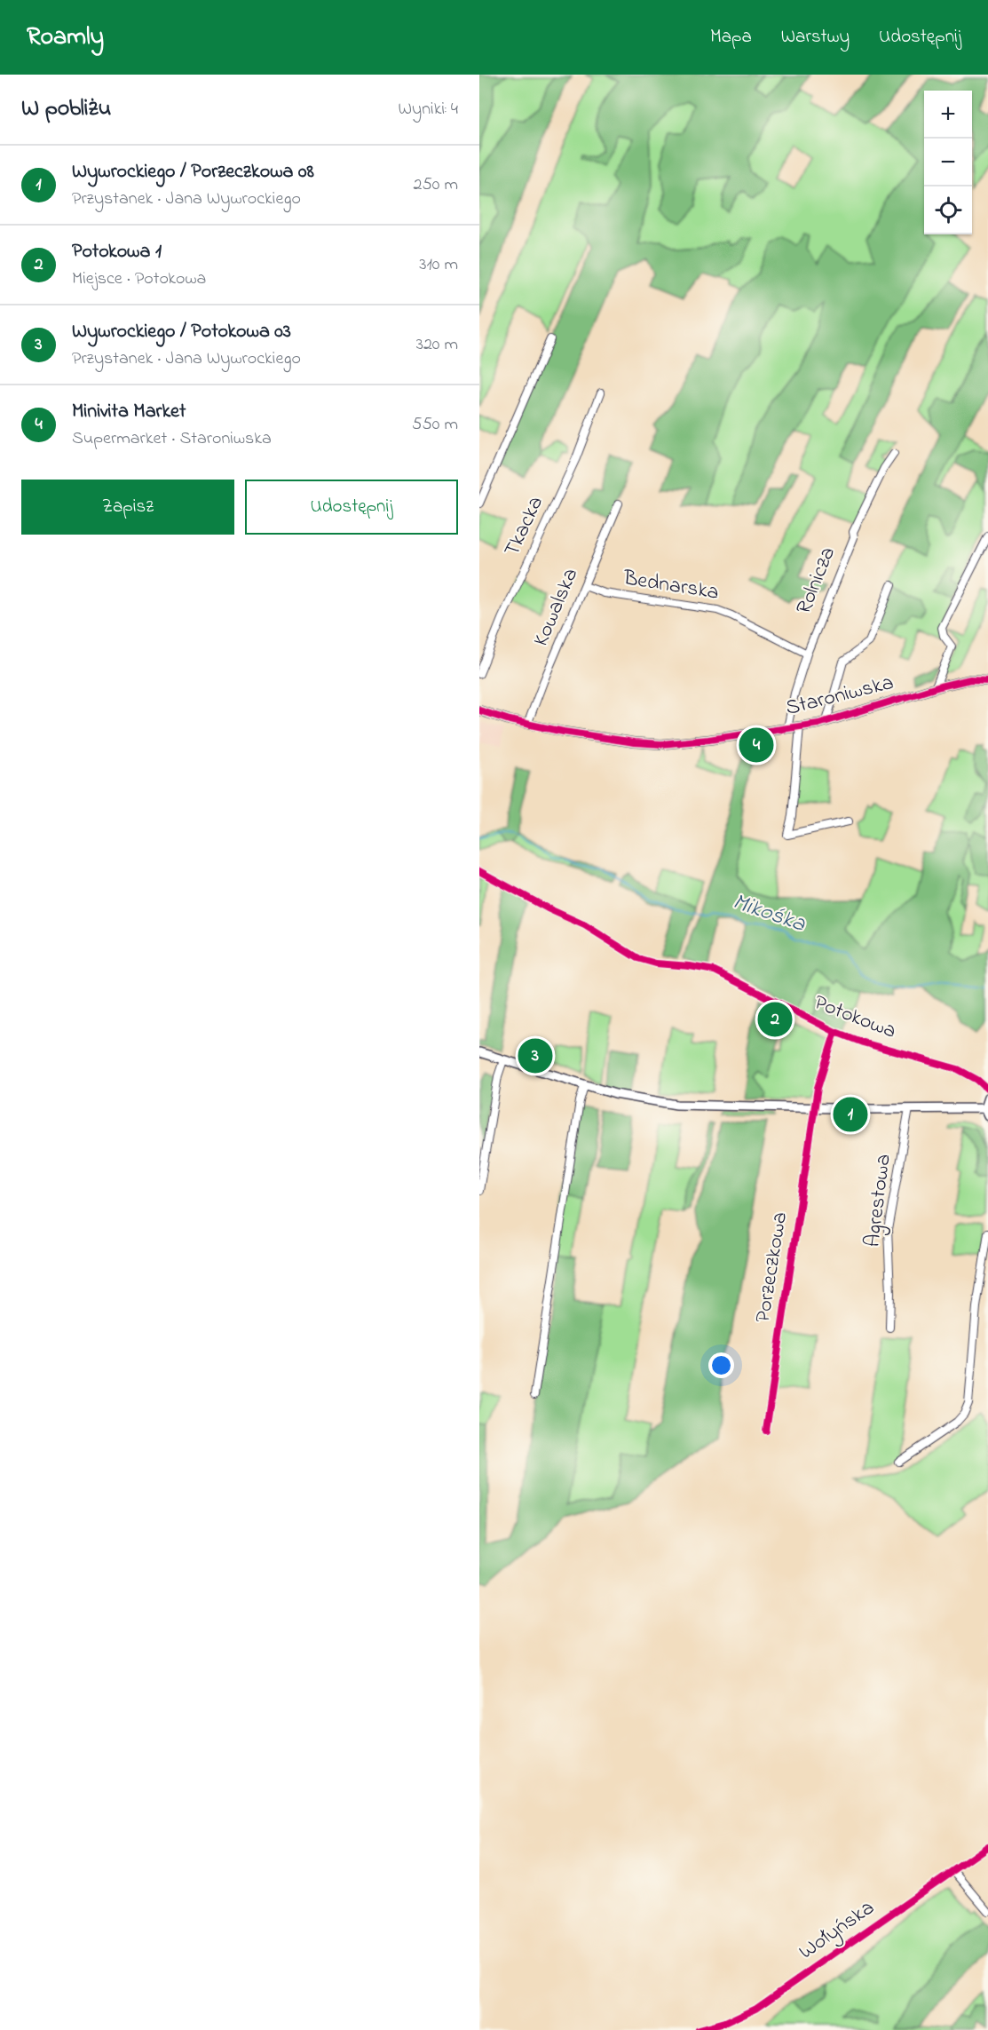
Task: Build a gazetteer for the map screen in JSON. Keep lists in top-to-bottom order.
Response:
{
  "streets": {
    "street": [
      "Tkacka",
      "Rolnicza",
      "Bednarska",
      "Kowalska",
      "Staroniwska",
      "Potokowa",
      "Agrestowa",
      "Porzeczkowa",
      "Wołyńska"
    ]
  },
  "crossings": [
    ["Rolnicza", "Bednarska"],
    ["Rolnicza", "Staroniwska"],
    ["Bednarska", "Kowalska"],
    ["Kowalska", "Staroniwska"],
    ["Potokowa", "Porzeczkowa"]
  ],
  "water": ["Mikośka"],
  "page": {
    "header": "Roamly",
    "nav": ["Mapa", "Warstwy", "Udostępnij"],
    "heading": ["W pobliżu", "Wyniki: 4"],
    "map_buttons": ["+", "−"],
    "list": [
      {
        "mark": "1",
        "name": "Wywrockiego / Porzeczkowa 08",
        "note": "Przystanek · Jana Wywrockiego",
        "value": "250 m"
      },
      {
        "mark": "2",
        "name": "Potokowa 1",
        "note": "Miejsce · Potokowa",
        "value": "310 m"
      },
      {
        "mark": "3",
        "name": "Wywrockiego / Potokowa 03",
        "note": "Przystanek · Jana Wywrockiego",
        "value": "320 m"
      },
      {
        "mark": "4",
        "name": "Minivita Market",
        "note": "Supermarket · Staroniwska",
        "value": "550 m"
      }
    ],
    "buttons": ["Zapisz", "Udostępnij"],
    "pins": [
      "4",
      "2",
      "3",
      "1"
    ]
  }
}
